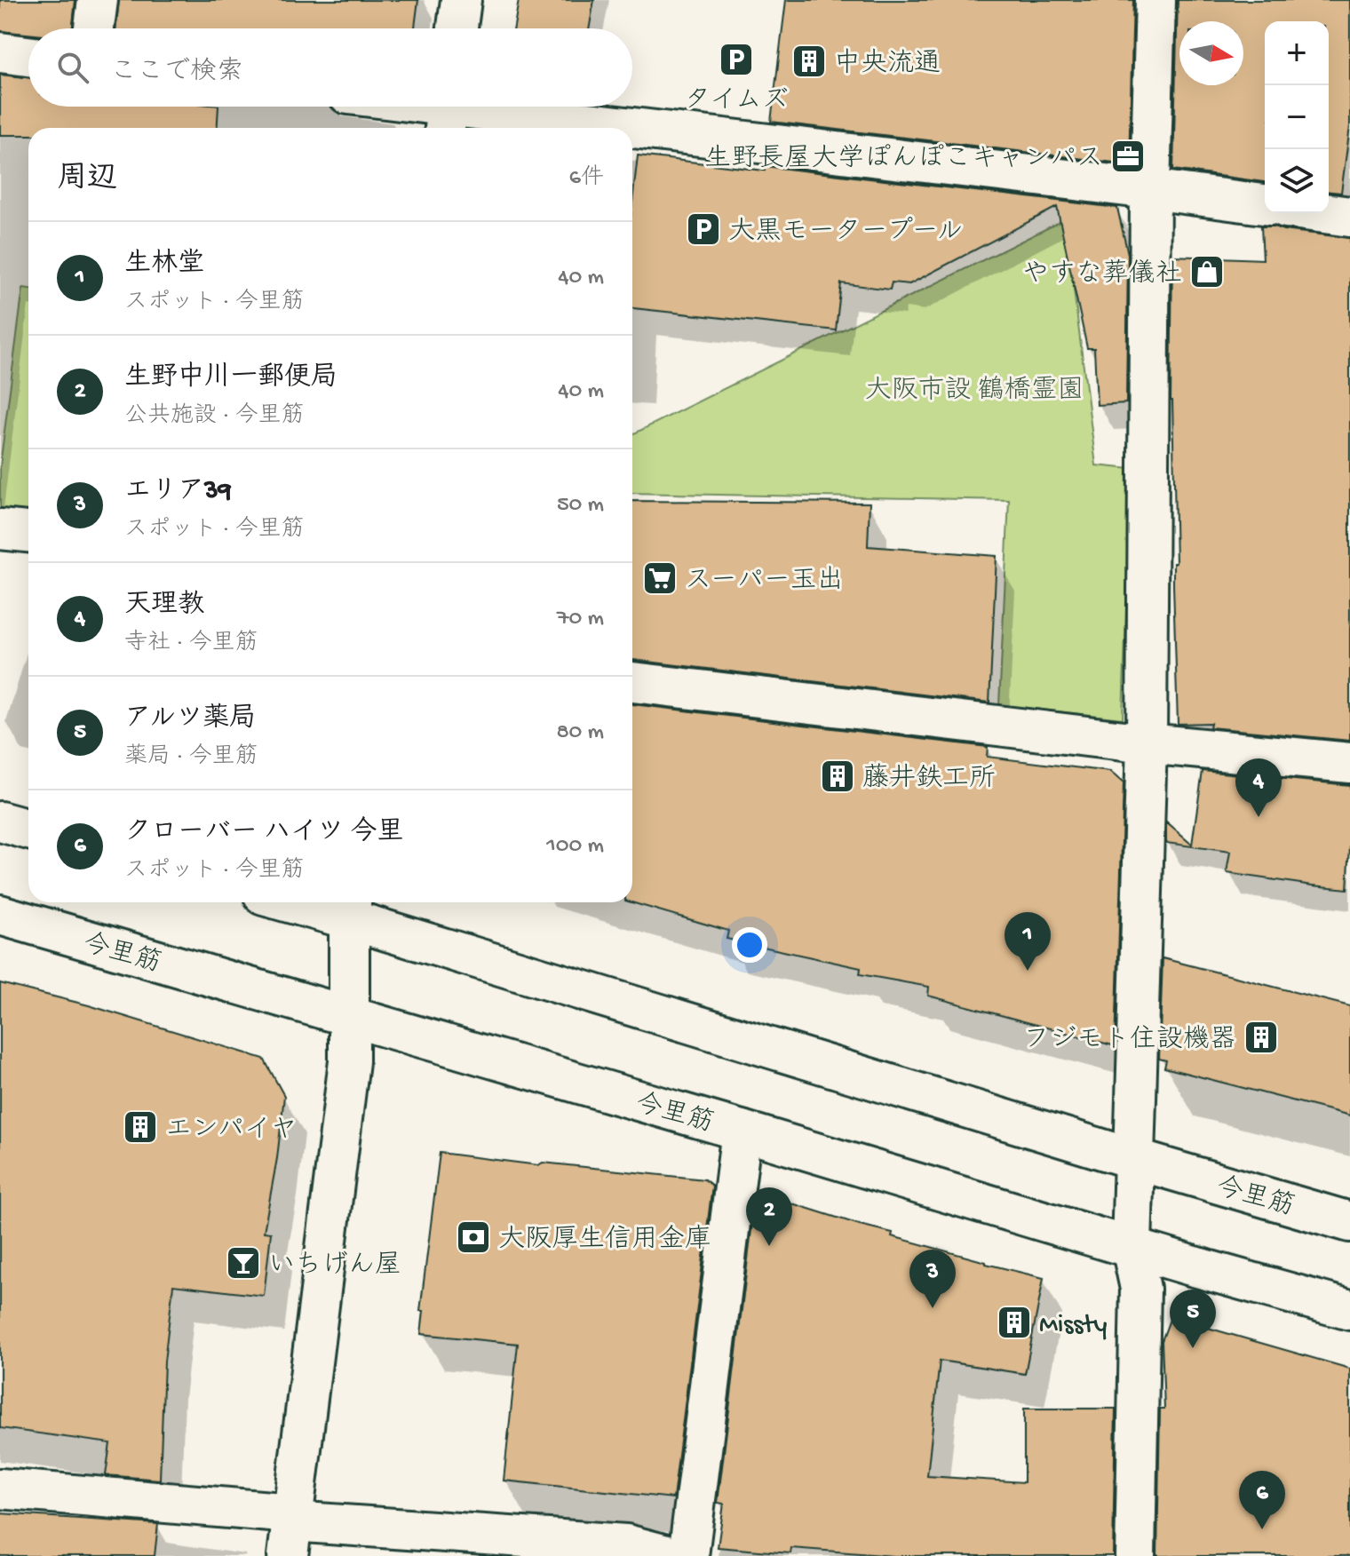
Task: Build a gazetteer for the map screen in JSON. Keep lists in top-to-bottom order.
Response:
{
  "streets": {
    "street": ["今里筋"]
  },
  "parks": ["大阪市設 鶴橋霊園"],
  "places": {
    "parking": ["タイムズ", "大黒モータープール"],
    "building": [
      "中央流通",
      "藤井鉄工所",
      "フジモト住設機器",
      "エンパイヤ",
      "Missty"
    ],
    "office": ["生野長屋大学ぽんぽこキャンパス"],
    "shop": ["やすな葬儀社"],
    "supermarket": ["スーパー玉出"],
    "bank": ["大阪厚生信用金庫"],
    "bar": ["いちげん屋"]
  },
  "north": "right",
  "page": {
    "map_buttons": ["+", "−"],
    "search": "ここで検索",
    "heading": ["周辺", "6件"],
    "list": [
      {
        "mark": "1",
        "name": "生林堂",
        "note": "スポット · 今里筋",
        "value": "40 m"
      },
      {
        "mark": "2",
        "name": "生野中川一郵便局",
        "note": "公共施設 · 今里筋",
        "value": "40 m"
      },
      {
        "mark": "3",
        "name": "エリア39",
        "note": "スポット · 今里筋",
        "value": "50 m"
      },
      {
        "mark": "4",
        "name": "天理教",
        "note": "寺社 · 今里筋",
        "value": "70 m"
      },
      {
        "mark": "5",
        "name": "アルツ薬局",
        "note": "薬局 · 今里筋",
        "value": "80 m"
      },
      {
        "mark": "6",
        "name": "クローバー ハイツ 今里",
        "note": "スポット · 今里筋",
        "value": "100 m"
      }
    ],
    "pins": [
      "4",
      "1",
      "2",
      "3",
      "5",
      "6"
    ]
  }
}
